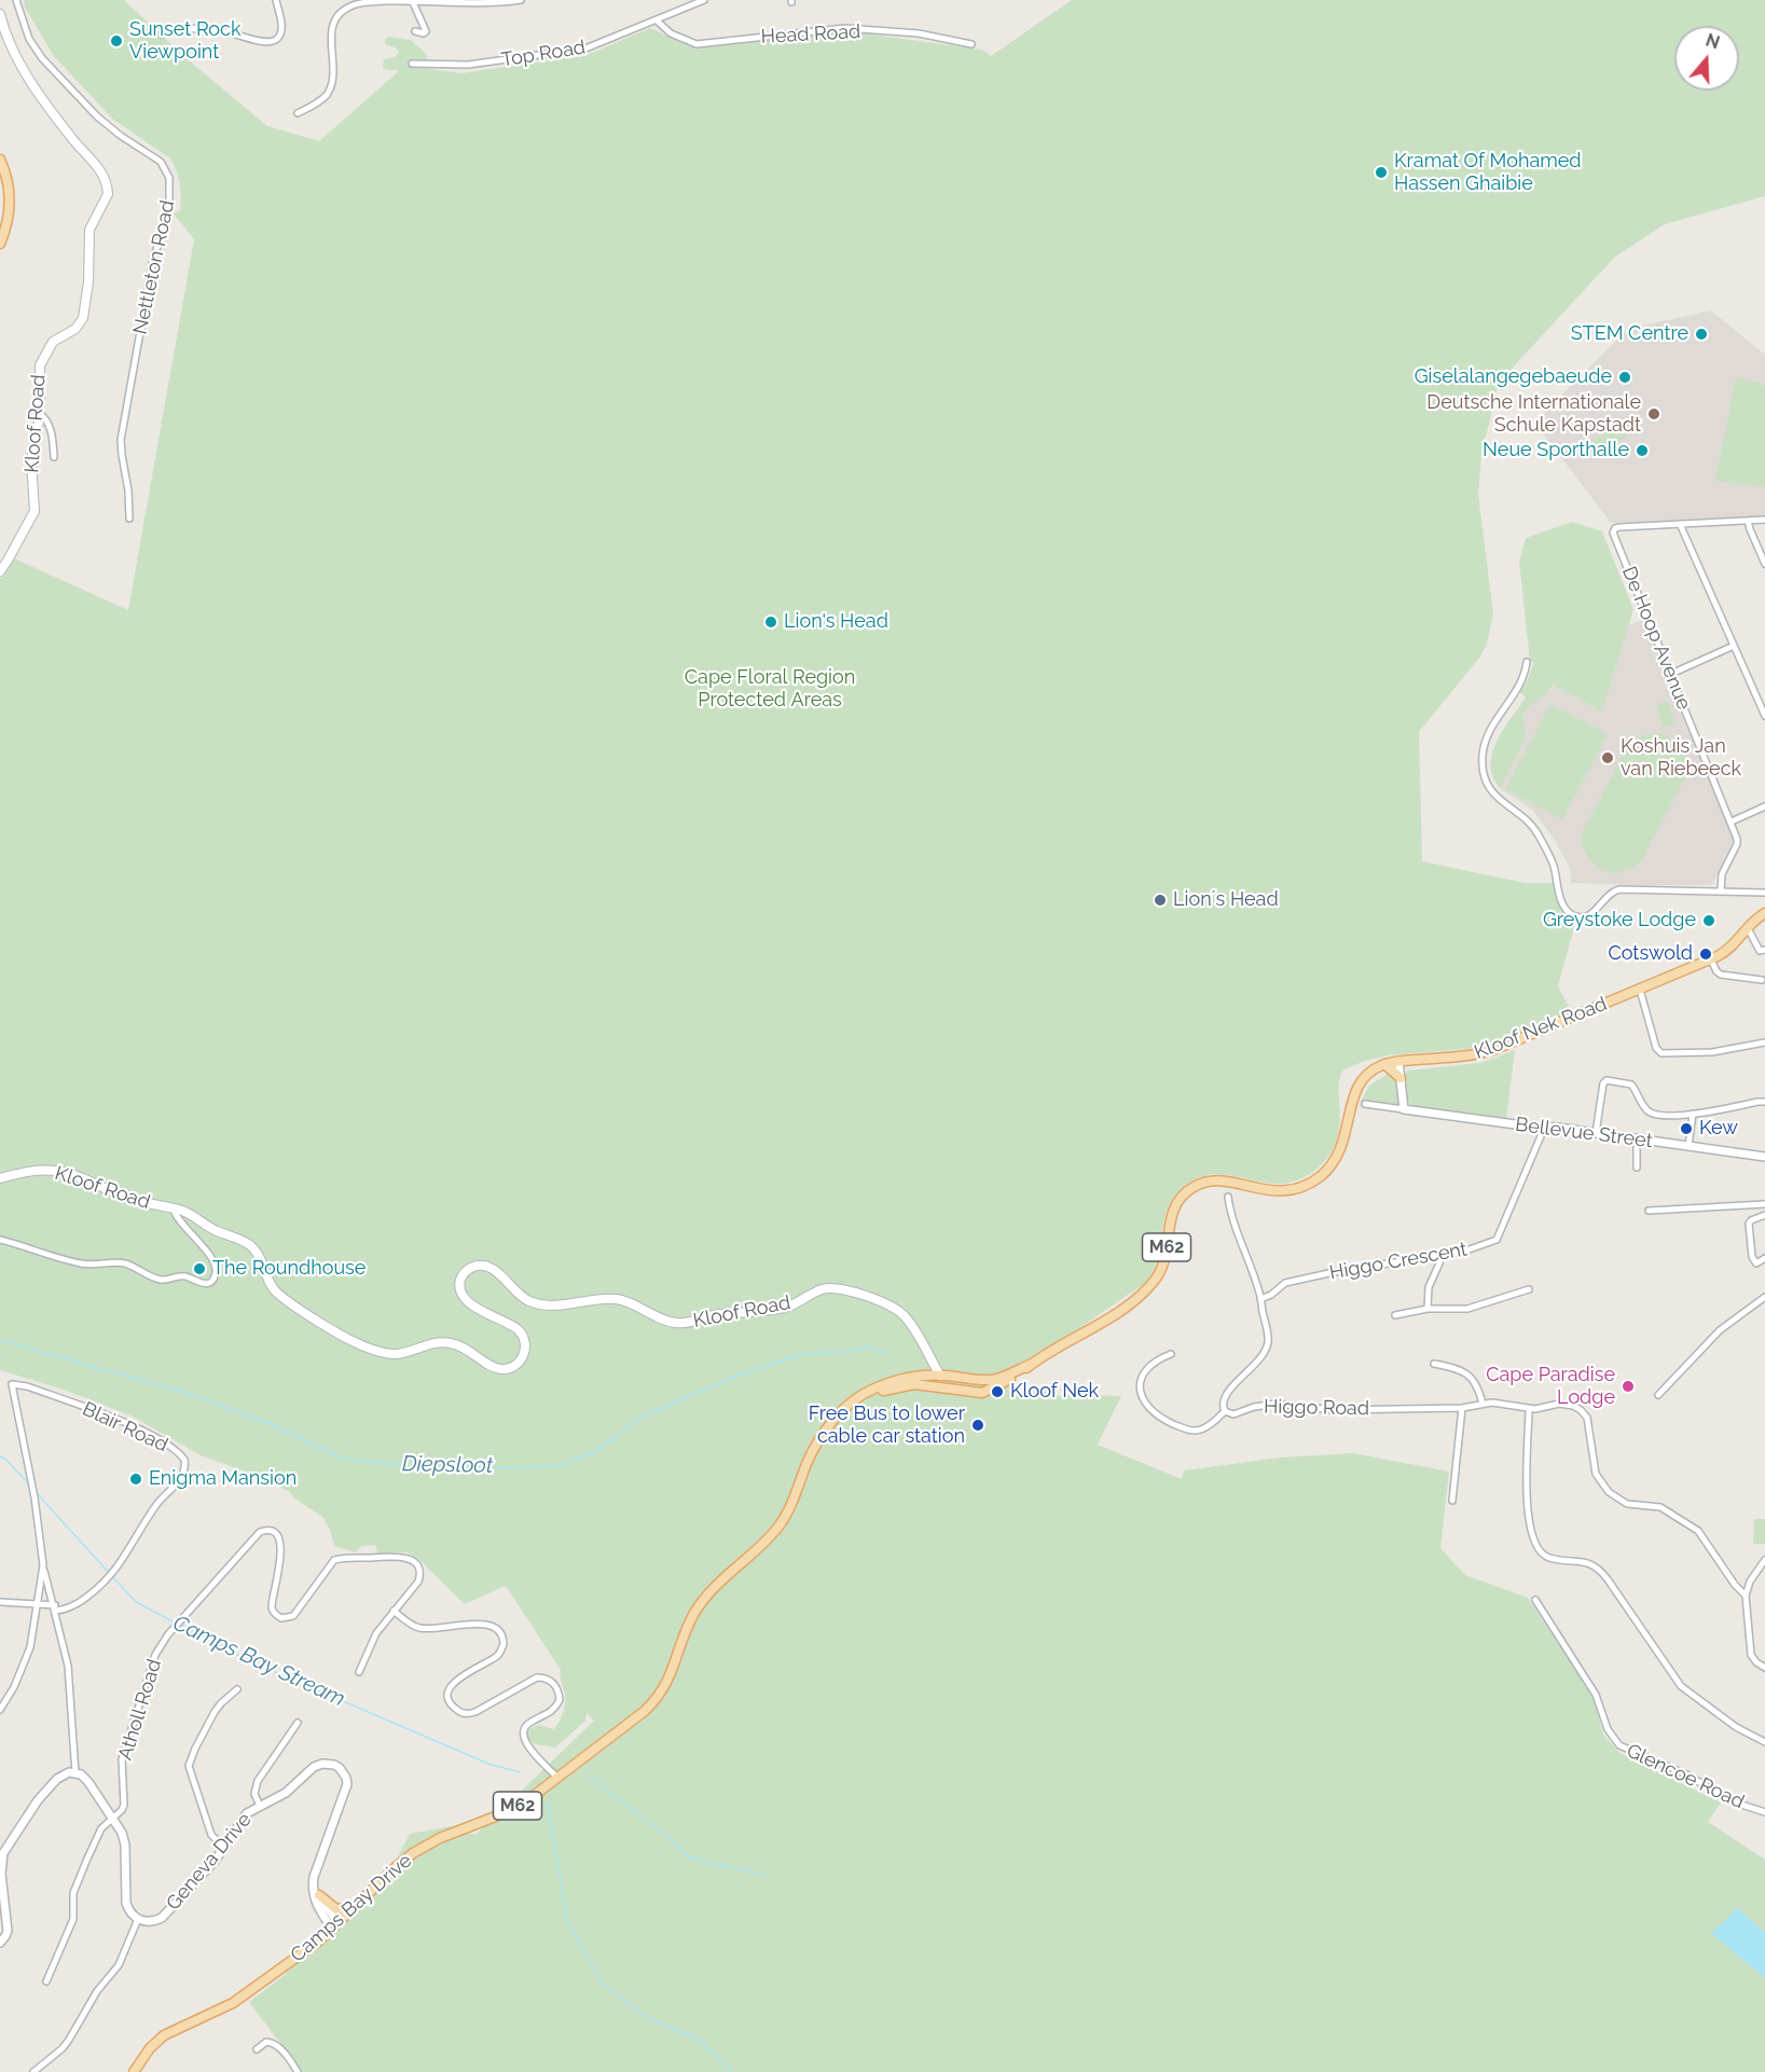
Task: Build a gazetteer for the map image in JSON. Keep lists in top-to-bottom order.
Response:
{
  "streets": {
    "main road": [
      "Kloof Road",
      "Kloof Nek Road",
      "M62",
      "Camps Bay Drive"
    ],
    "street": [
      "Head Road",
      "Top Road",
      "Nettleton Road",
      "De Hoop Avenue",
      "Bellevue Street",
      "Higgo Crescent",
      "Higgo Road",
      "Blair Road",
      "Atholl Road",
      "Glencoe Road",
      "Geneva Drive"
    ]
  },
  "crossings": [
    ["Head Road", "Top Road"],
    ["Kloof Road", "Camps Bay Drive"],
    ["Kloof Nek Road", "M62"],
    ["Bellevue Street", "Higgo Crescent"],
    ["M62", "Camps Bay Drive"],
    ["Higgo Crescent", "Higgo Road"],
    ["Geneva Drive", "Camps Bay Drive"]
  ],
  "water": ["Diepsloot", "Camps Bay Stream"],
  "parks": ["Cape Floral Region Protected Areas"],
  "places": [
    "Sunset Rock Viewpoint",
    "Kramat Of Mohamed Hassen Ghaibie",
    "STEM Centre",
    "Giselalangegebaeude",
    "Deutsche Internationale Schule Kapstadt",
    "Neue Sporthalle",
    "Lion's Head",
    "Koshuis Jan van Riebeeck",
    "Lion´s Head",
    "Greystoke Lodge",
    "Cotswold",
    "Kew",
    "The Roundhouse",
    "Cape Paradise Lodge",
    "Kloof Nek",
    "Free Bus to lower cable car station",
    "Enigma Mansion"
  ],
  "north": "top"
}
